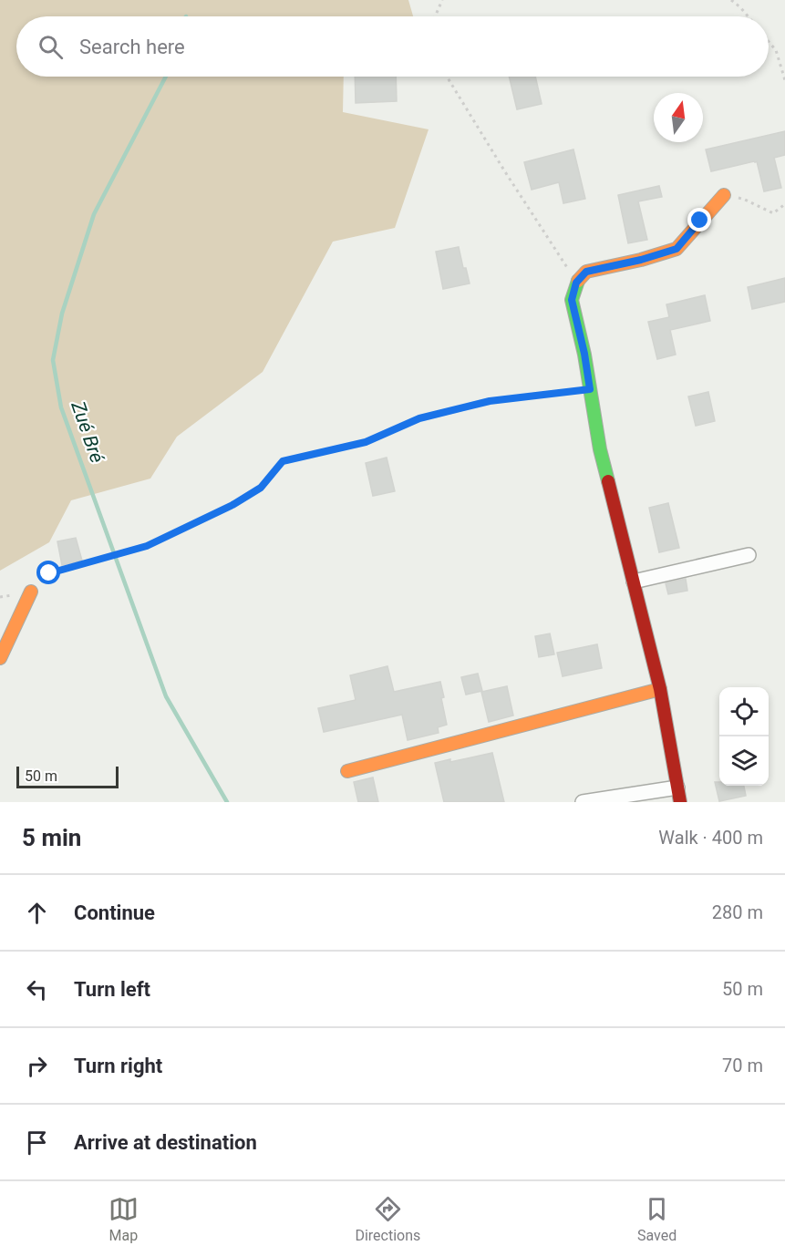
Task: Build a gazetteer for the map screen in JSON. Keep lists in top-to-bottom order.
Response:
{
  "water": ["Zué Bré"],
  "scale_bar": "50 m",
  "north": "top",
  "page": {
    "search": "Search here",
    "scale": "50 m",
    "heading": ["5 min", "Walk · 400 m"],
    "list": [
      ["Continue", "280 m"],
      ["Turn left", "50 m"],
      ["Turn right", "70 m"],
      "Arrive at destination"
    ],
    "nav": ["Map", "Directions", "Saved"]
  }
}
